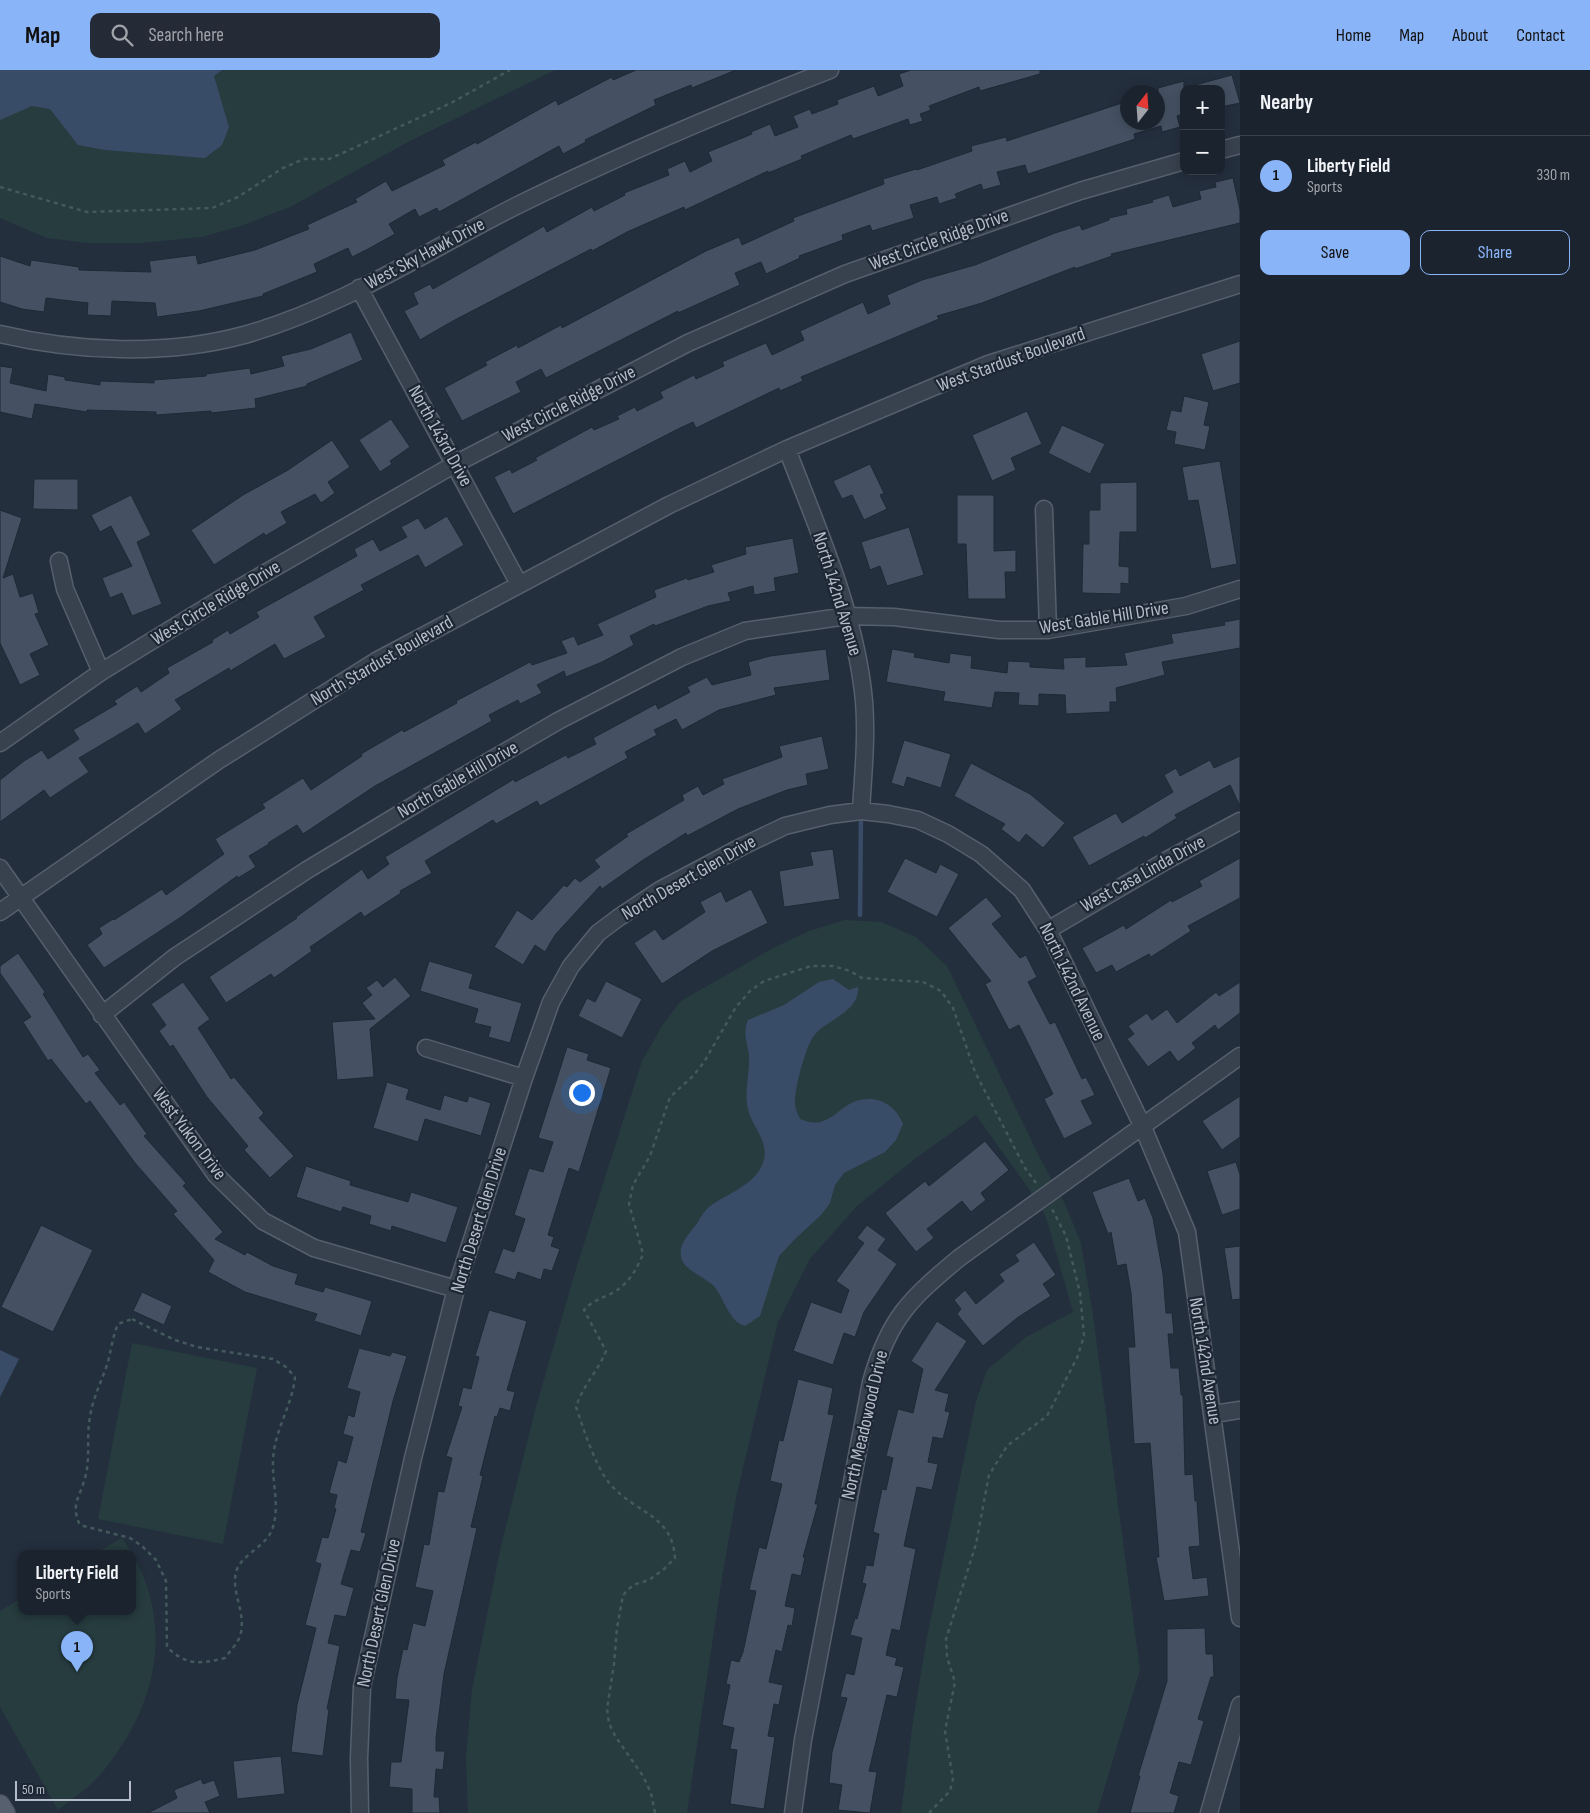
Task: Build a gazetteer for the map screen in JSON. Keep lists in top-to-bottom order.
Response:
{
  "streets": {
    "street": [
      "West Circle Ridge Drive",
      "West Sky Hawk Drive",
      "West Stardust Boulevard",
      "North 143rd Drive",
      "North 142nd Avenue",
      "West Gable Hill Drive",
      "North Stardust Boulevard",
      "North Gable Hill Drive",
      "West Casa Linda Drive",
      "North Desert Glen Drive",
      "West Yukon Drive",
      "North Meadowood Drive"
    ]
  },
  "crossings": [
    ["West Circle Ridge Drive", "North 143rd Drive"],
    ["West Sky Hawk Drive", "North 143rd Drive"],
    ["West Stardust Boulevard", "North 142nd Avenue"],
    ["West Stardust Boulevard", "North Stardust Boulevard"],
    ["North 143rd Drive", "North Stardust Boulevard"],
    ["North 142nd Avenue", "West Gable Hill Drive"],
    ["North 142nd Avenue", "North Stardust Boulevard"],
    ["North 142nd Avenue", "North Gable Hill Drive"],
    ["North 142nd Avenue", "West Casa Linda Drive"],
    ["North 142nd Avenue", "North Desert Glen Drive"],
    ["North 142nd Avenue", "North Meadowood Drive"],
    ["West Gable Hill Drive", "North Gable Hill Drive"],
    ["North Stardust Boulevard", "West Yukon Drive"],
    ["North Gable Hill Drive", "West Yukon Drive"],
    ["North Desert Glen Drive", "West Yukon Drive"]
  ],
  "scale_bar": "50 m",
  "north": "top",
  "page": {
    "header": "Map",
    "search": "Search here",
    "nav": [
      "Home",
      "Map",
      "About",
      "Contact"
    ],
    "heading": "Nearby",
    "map_buttons": ["+", "−"],
    "list": [
      {
        "mark": "1",
        "name": "Liberty Field",
        "note": "Sports",
        "value": "330 m"
      }
    ],
    "buttons": ["Save", "Share"],
    "popup": ["Liberty Field", "Sports"],
    "pins": "1",
    "scale": "50 m"
  }
}
